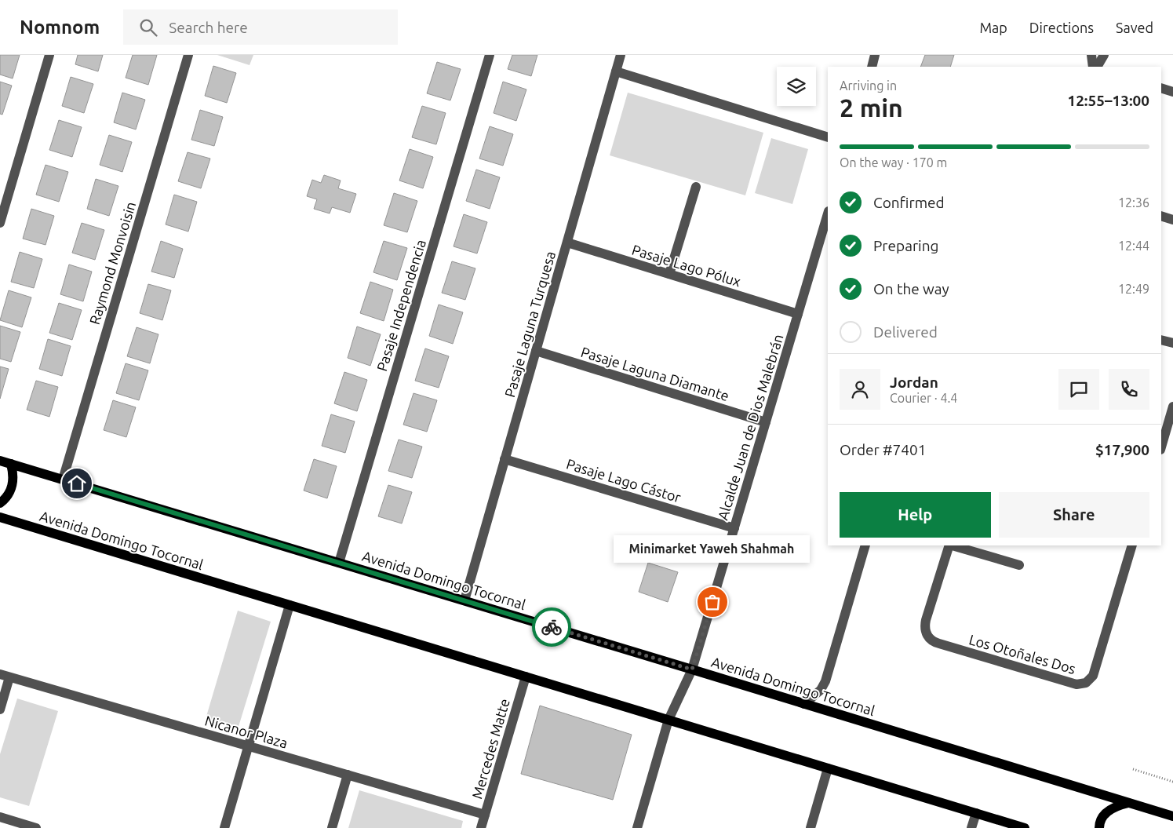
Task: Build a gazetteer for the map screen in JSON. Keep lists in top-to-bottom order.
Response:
{
  "streets": {
    "main road": ["Avenida Domingo Tocornal"],
    "street": [
      "Raymond Monvoisin",
      "Pasaje Lago Pólux",
      "Pasaje Independencia",
      "Pasaje Laguna Turquesa",
      "Pasaje Laguna Diamante",
      "Alcalde Juan de Dios Malebrán",
      "Pasaje Lago Cástor",
      "Los Otoñales Dos",
      "Nicanor Plaza",
      "Mercedes Matte"
    ]
  },
  "crossings": [
    ["Raymond Monvoisin", "Avenida Domingo Tocornal"],
    ["Pasaje Lago Pólux", "Pasaje Laguna Turquesa"],
    ["Pasaje Lago Pólux", "Alcalde Juan de Dios Malebrán"],
    ["Pasaje Independencia", "Avenida Domingo Tocornal"],
    ["Pasaje Laguna Turquesa", "Pasaje Laguna Diamante"],
    ["Pasaje Laguna Turquesa", "Pasaje Lago Cástor"],
    ["Pasaje Laguna Turquesa", "Avenida Domingo Tocornal"],
    ["Pasaje Laguna Diamante", "Alcalde Juan de Dios Malebrán"],
    ["Alcalde Juan de Dios Malebrán", "Pasaje Lago Cástor"],
    ["Alcalde Juan de Dios Malebrán", "Avenida Domingo Tocornal"],
    ["Avenida Domingo Tocornal", "Mercedes Matte"],
    ["Nicanor Plaza", "Mercedes Matte"]
  ],
  "places": ["Minimarket Yaweh Shahmah"],
  "page": {
    "header": "Nomnom",
    "search": "Search here",
    "nav": ["Map", "Directions", "Saved"],
    "heading": ["2 min", "Arriving in", "12:55–13:00"],
    "panel": [
      "Jordan",
      "Courier · 4.4",
      "Order #7401",
      "$17,900"
    ],
    "bar": "On the way · 170 m",
    "list": [
      ["Confirmed", "12:36"],
      ["Preparing", "12:44"],
      ["On the way", "12:49"],
      "Delivered"
    ],
    "buttons": ["Help", "Share"],
    "bubble": "Minimarket Yaweh Shahmah"
  }
}
